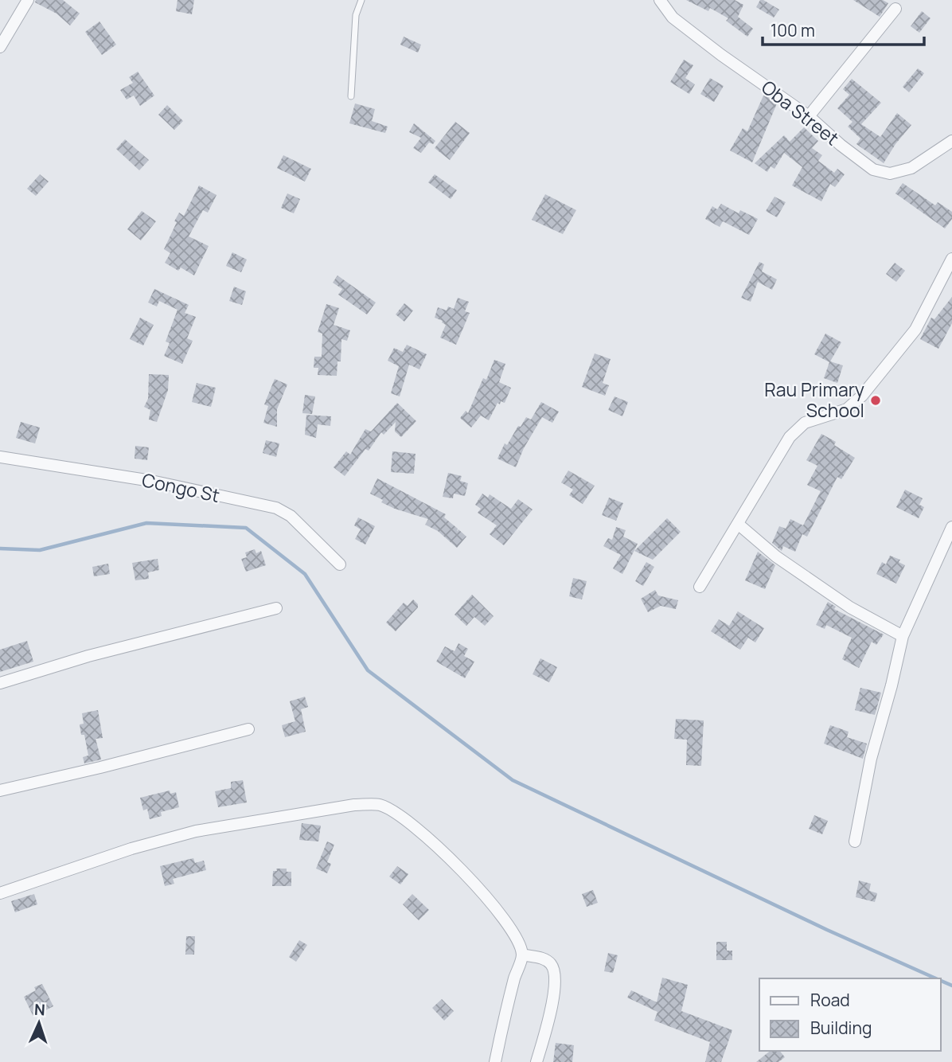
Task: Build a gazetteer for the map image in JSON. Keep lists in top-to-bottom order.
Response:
{
  "streets": {
    "street": ["Oba Street", "Congo St"]
  },
  "places": ["Rau Primary School"],
  "legend": ["Road", "Building"],
  "scale_bar": "100 m",
  "north": "top"
}
